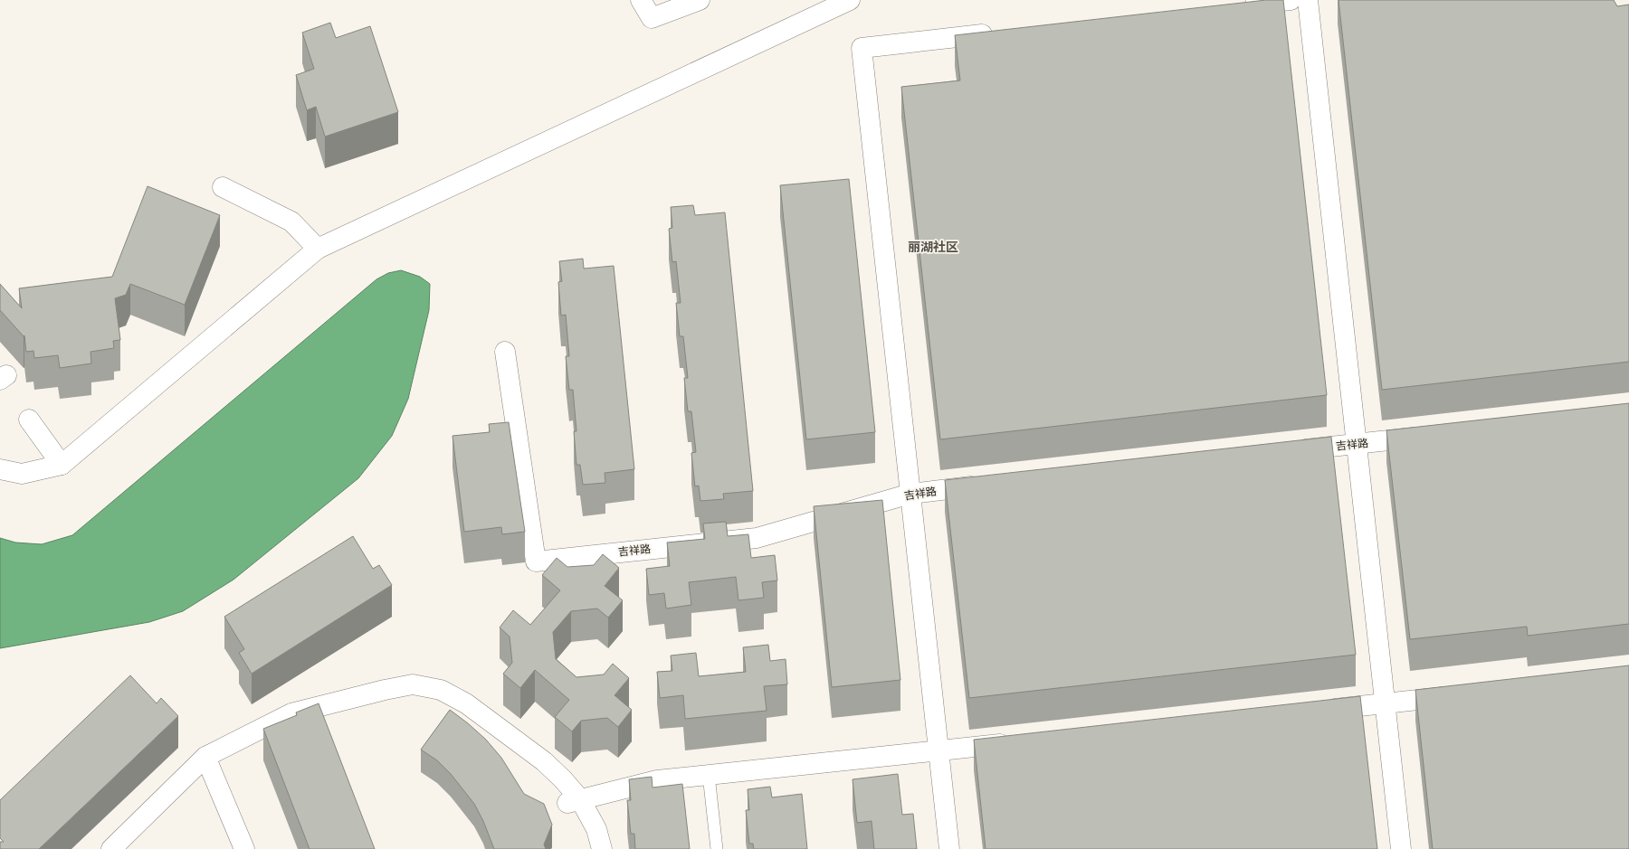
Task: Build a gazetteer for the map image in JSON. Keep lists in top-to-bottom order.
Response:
{
  "streets": {
    "street": ["吉祥路"]
  },
  "districts": ["丽湖社区"]
}
